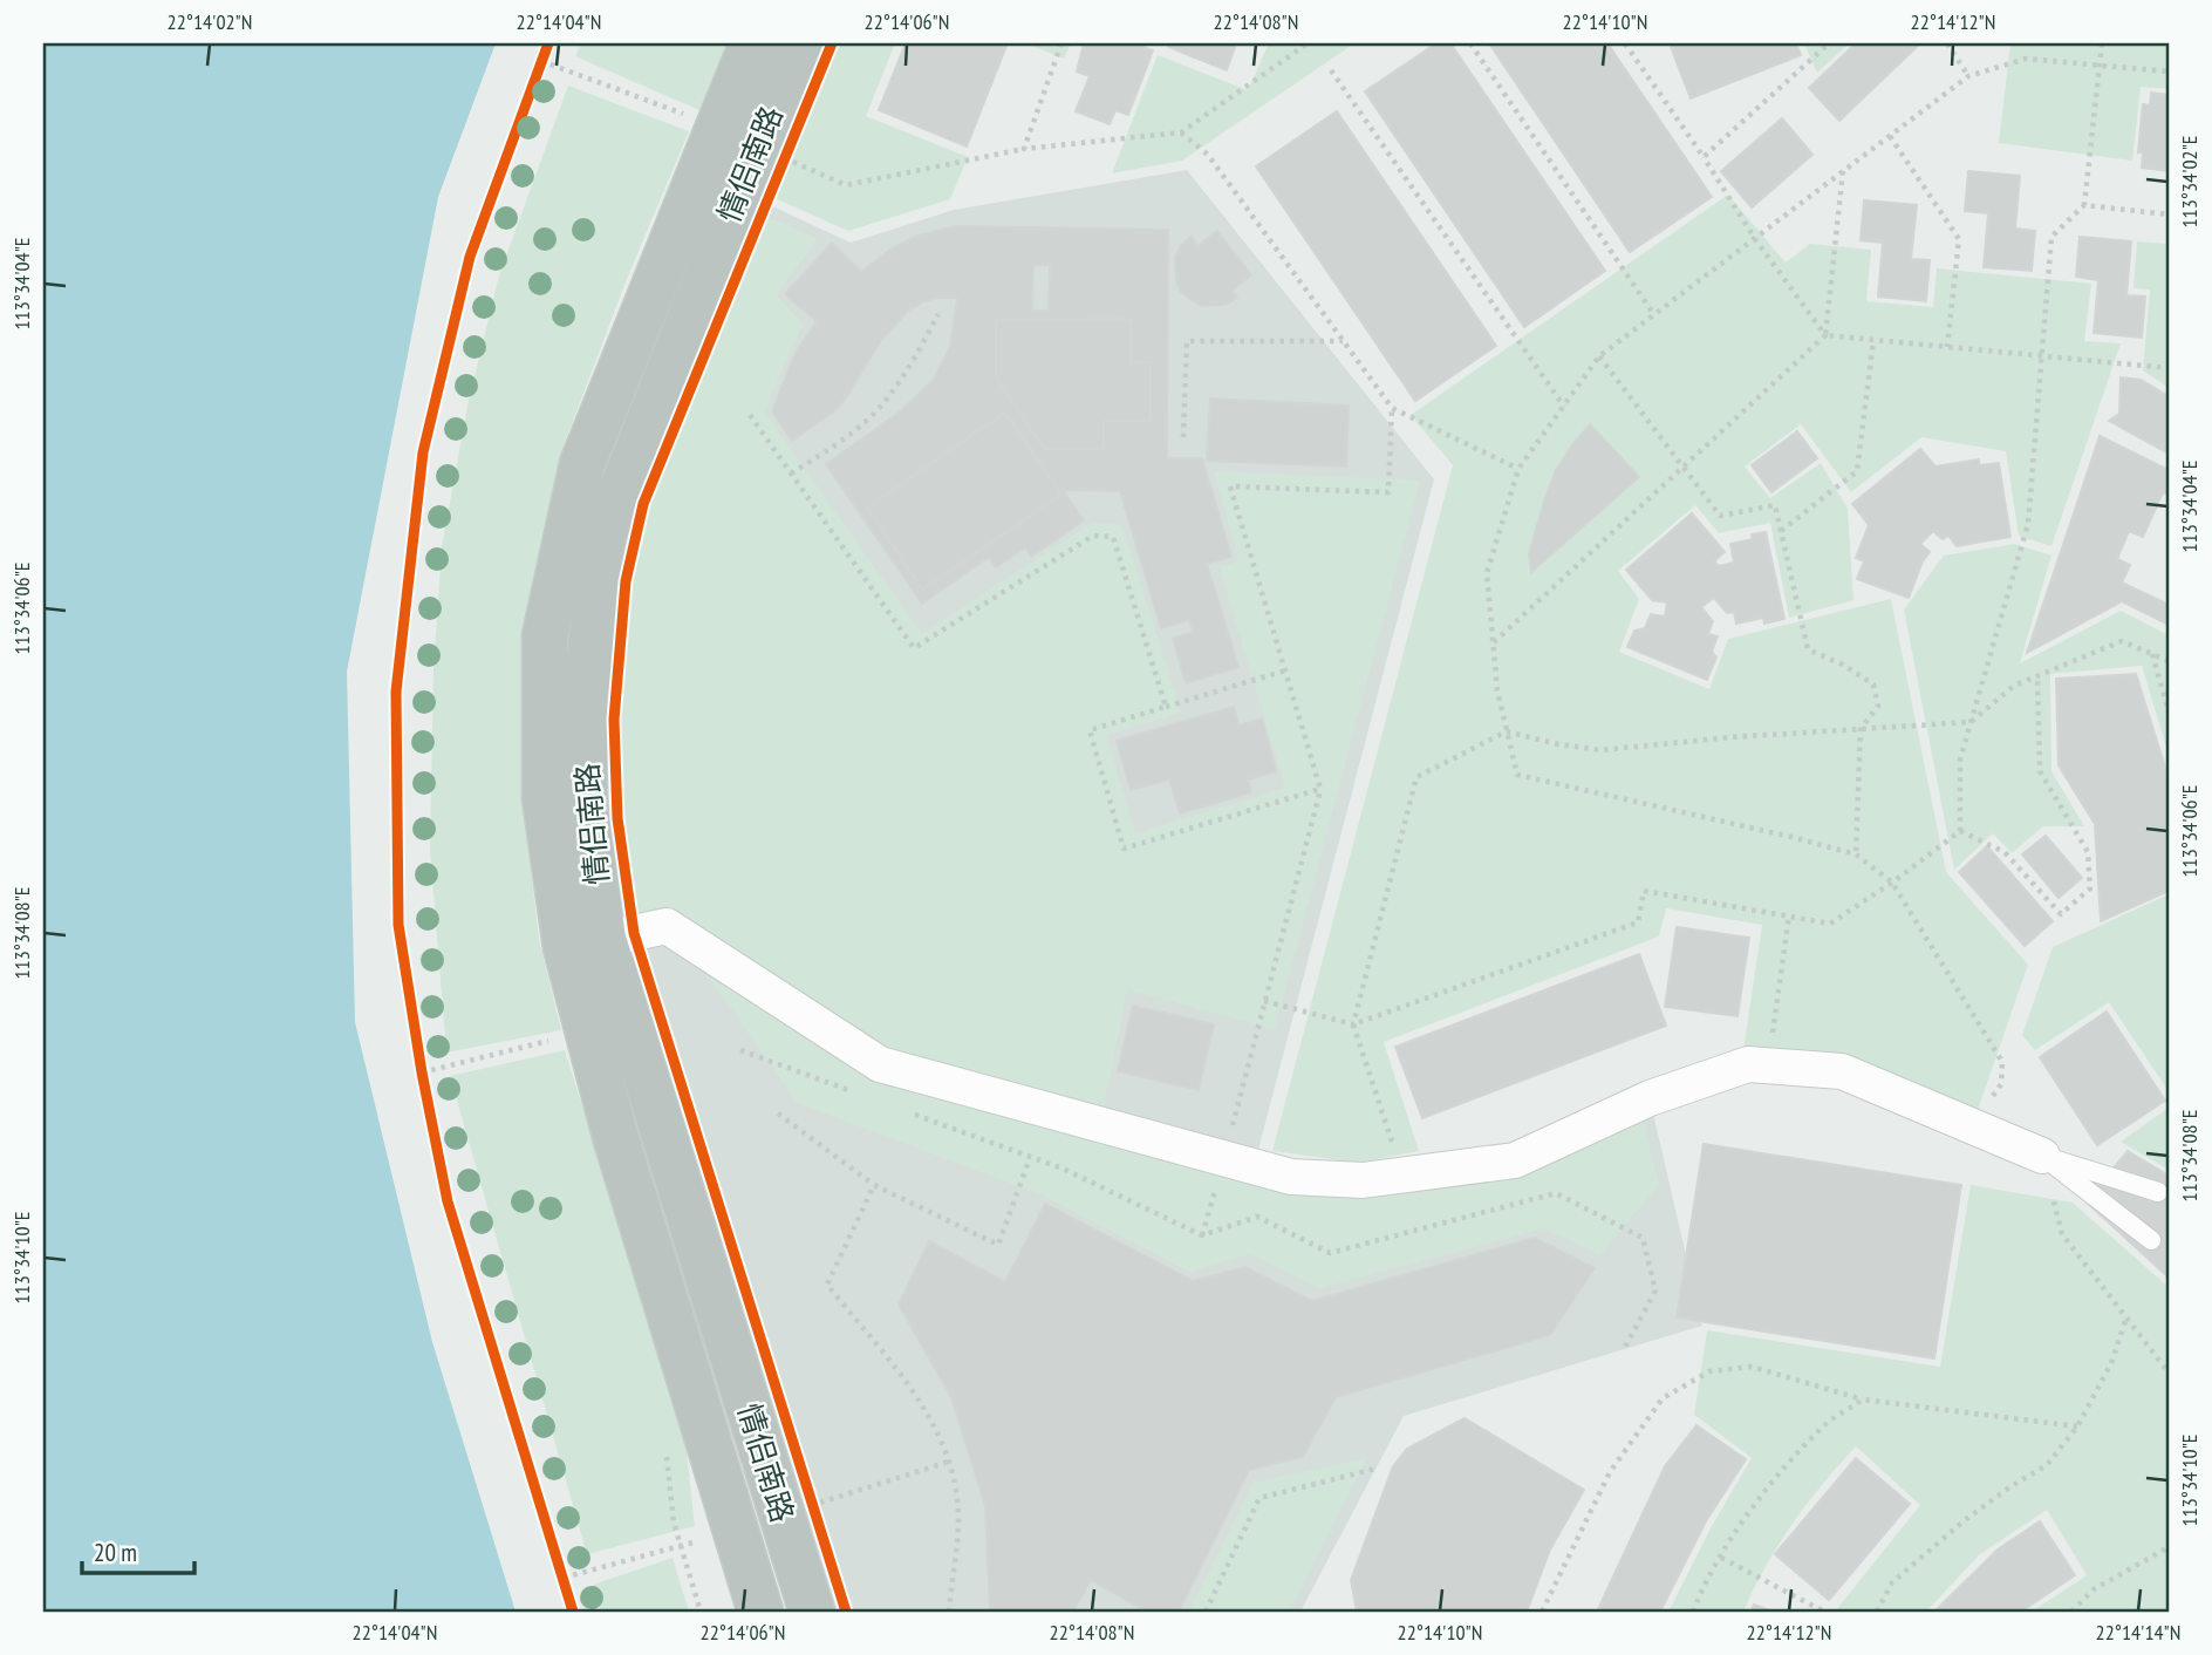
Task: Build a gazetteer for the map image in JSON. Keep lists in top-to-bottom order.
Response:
{
  "streets": {
    "highway": ["情侣南路"]
  },
  "scale_bar": "20 m",
  "coordinates": [
    "22°14'02\"N",
    "22°14'04\"N",
    "22°14'06\"N",
    "22°14'08\"N",
    "22°14'10\"N",
    "22°14'12\"N",
    "113°34'02\"E",
    "113°34'04\"E",
    "113°34'06\"E",
    "113°34'08\"E",
    "113°34'10\"E",
    "22°14'14\"N"
  ]
}
